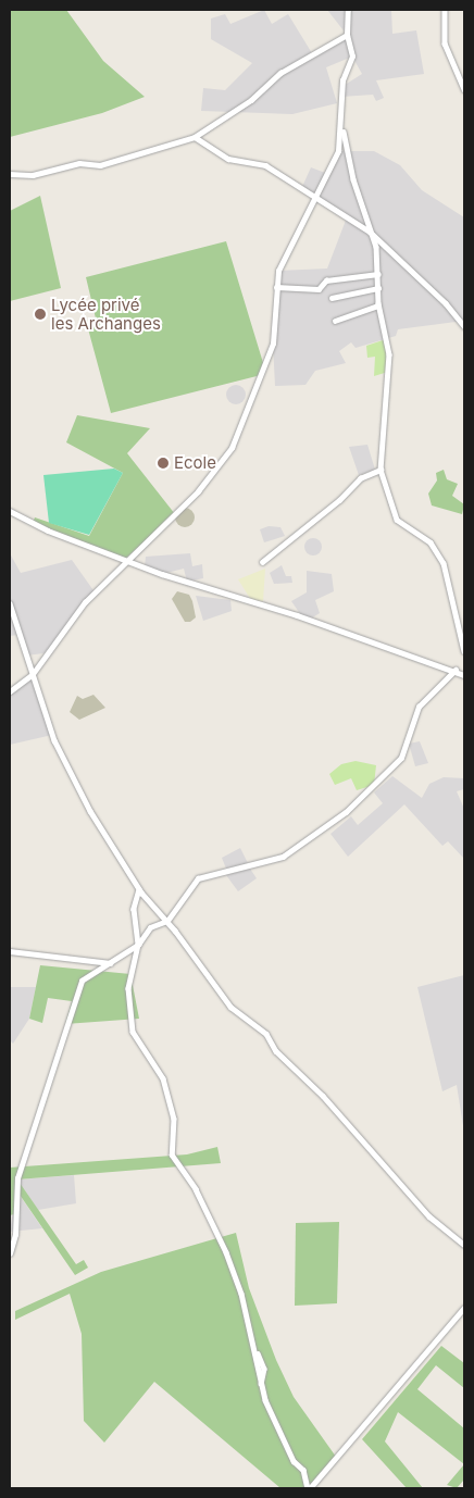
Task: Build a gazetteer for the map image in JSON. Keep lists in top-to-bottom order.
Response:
{
  "places": ["Lycée privé les Archanges", "Ecole"]
}
